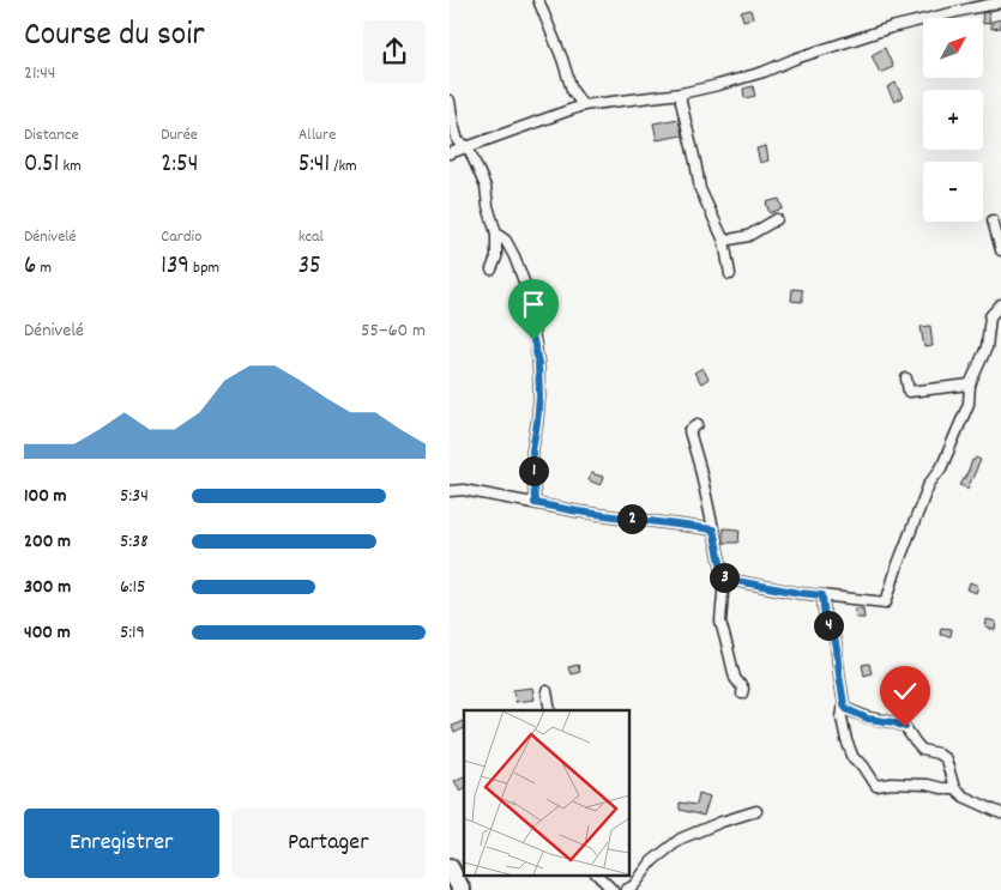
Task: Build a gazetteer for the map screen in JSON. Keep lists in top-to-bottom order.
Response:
{
  "north": "top right",
  "page": {
    "heading": ["Course du soir", "21:44"],
    "map_buttons": ["+", "−"],
    "stats": [
      ["Distance", "0.51 km"],
      ["Durée", "2:54"],
      ["Allure", "5:41 /km"],
      ["Dénivelé", "6 m"],
      ["Cardio", "139 bpm"],
      ["kcal", "35"]
    ],
    "chart": ["Dénivelé", "55–60 m"],
    "pins": [
      "1",
      "2",
      "3",
      "4"
    ],
    "list": [
      {
        "name": "100 m",
        "note": "5:34"
      },
      {
        "name": "200 m",
        "note": "5:38"
      },
      {
        "name": "300 m",
        "note": "6:15"
      },
      {
        "name": "400 m",
        "note": "5:19"
      }
    ],
    "buttons": ["Enregistrer", "Partager"]
  }
}
